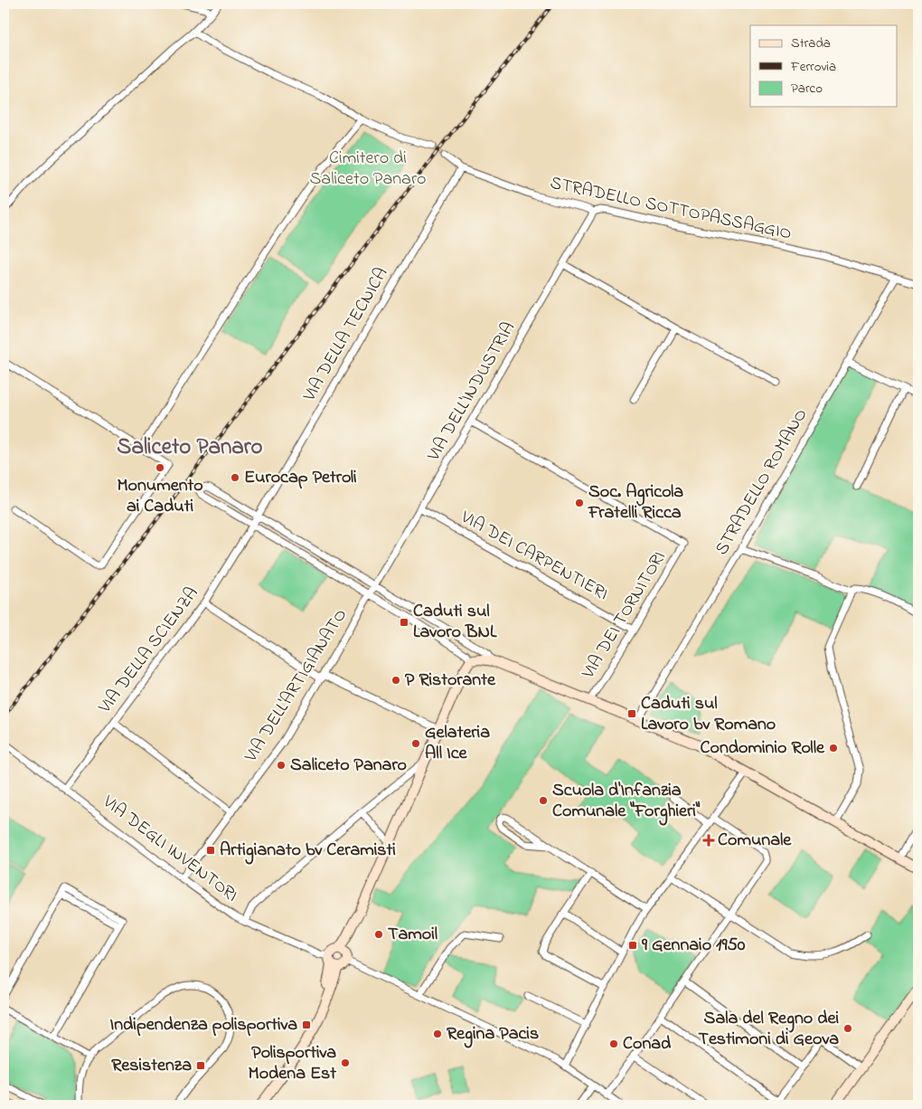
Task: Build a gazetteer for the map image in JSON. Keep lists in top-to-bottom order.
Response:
{
  "streets": {
    "street": [
      "STRADELLO SOTTOPASSAGGIO",
      "VIA DELLA TECNICA",
      "VIA DELL'INDUSTRIA",
      "STRADELLO ROMANO",
      "VIA DEI CARPENTIERI",
      "VIA DEI TORNITORI",
      "VIA DELLA SCIENZA",
      "VIA DELL'ARTIGIANATO",
      "VIA DEGLI INVENTORI"
    ]
  },
  "crossings": [
    ["STRADELLO SOTTOPASSAGGIO", "VIA DELLA TECNICA"],
    ["STRADELLO SOTTOPASSAGGIO", "VIA DELL'INDUSTRIA"],
    ["STRADELLO SOTTOPASSAGGIO", "STRADELLO ROMANO"],
    ["VIA DELLA TECNICA", "VIA DELLA SCIENZA"],
    ["VIA DELL'INDUSTRIA", "VIA DEI CARPENTIERI"],
    ["VIA DELL'INDUSTRIA", "VIA DEI TORNITORI"],
    ["VIA DELL'INDUSTRIA", "VIA DELL'ARTIGIANATO"],
    ["VIA DEI CARPENTIERI", "VIA DEI TORNITORI"],
    ["VIA DELLA SCIENZA", "VIA DEGLI INVENTORI"],
    ["VIA DELL'ARTIGIANATO", "VIA DEGLI INVENTORI"]
  ],
  "districts": ["Saliceto Panaro"],
  "parks": ["Cimitero di Saliceto Panaro"],
  "places": {
    "other": [
      "Monumento ai Caduti",
      "Eurocap Petroli",
      "Soc. Agricola Fratelli Ricca",
      "P Ristorante",
      "Gelateria All Ice",
      "Condominio Rolle",
      "Saliceto Panaro",
      "Scuola d'Infanzia Comunale \"Forghieri\"",
      "Tamoil",
      "Sala del Regno dei Testimoni di Geova",
      "Regina Pacis",
      "Conad",
      "Polisportiva Modena Est"
    ],
    "transit": [
      "Caduti sul Lavoro BNL",
      "Caduti sul Lavoro bv Romano",
      "Artigianato bv Ceramisti",
      "9 Gennaio 1950",
      "Indipendenza polisportiva",
      "Resistenza"
    ],
    "health": ["Comunale"]
  },
  "legend": ["Strada", "Ferrovia", "Parco"]
}
